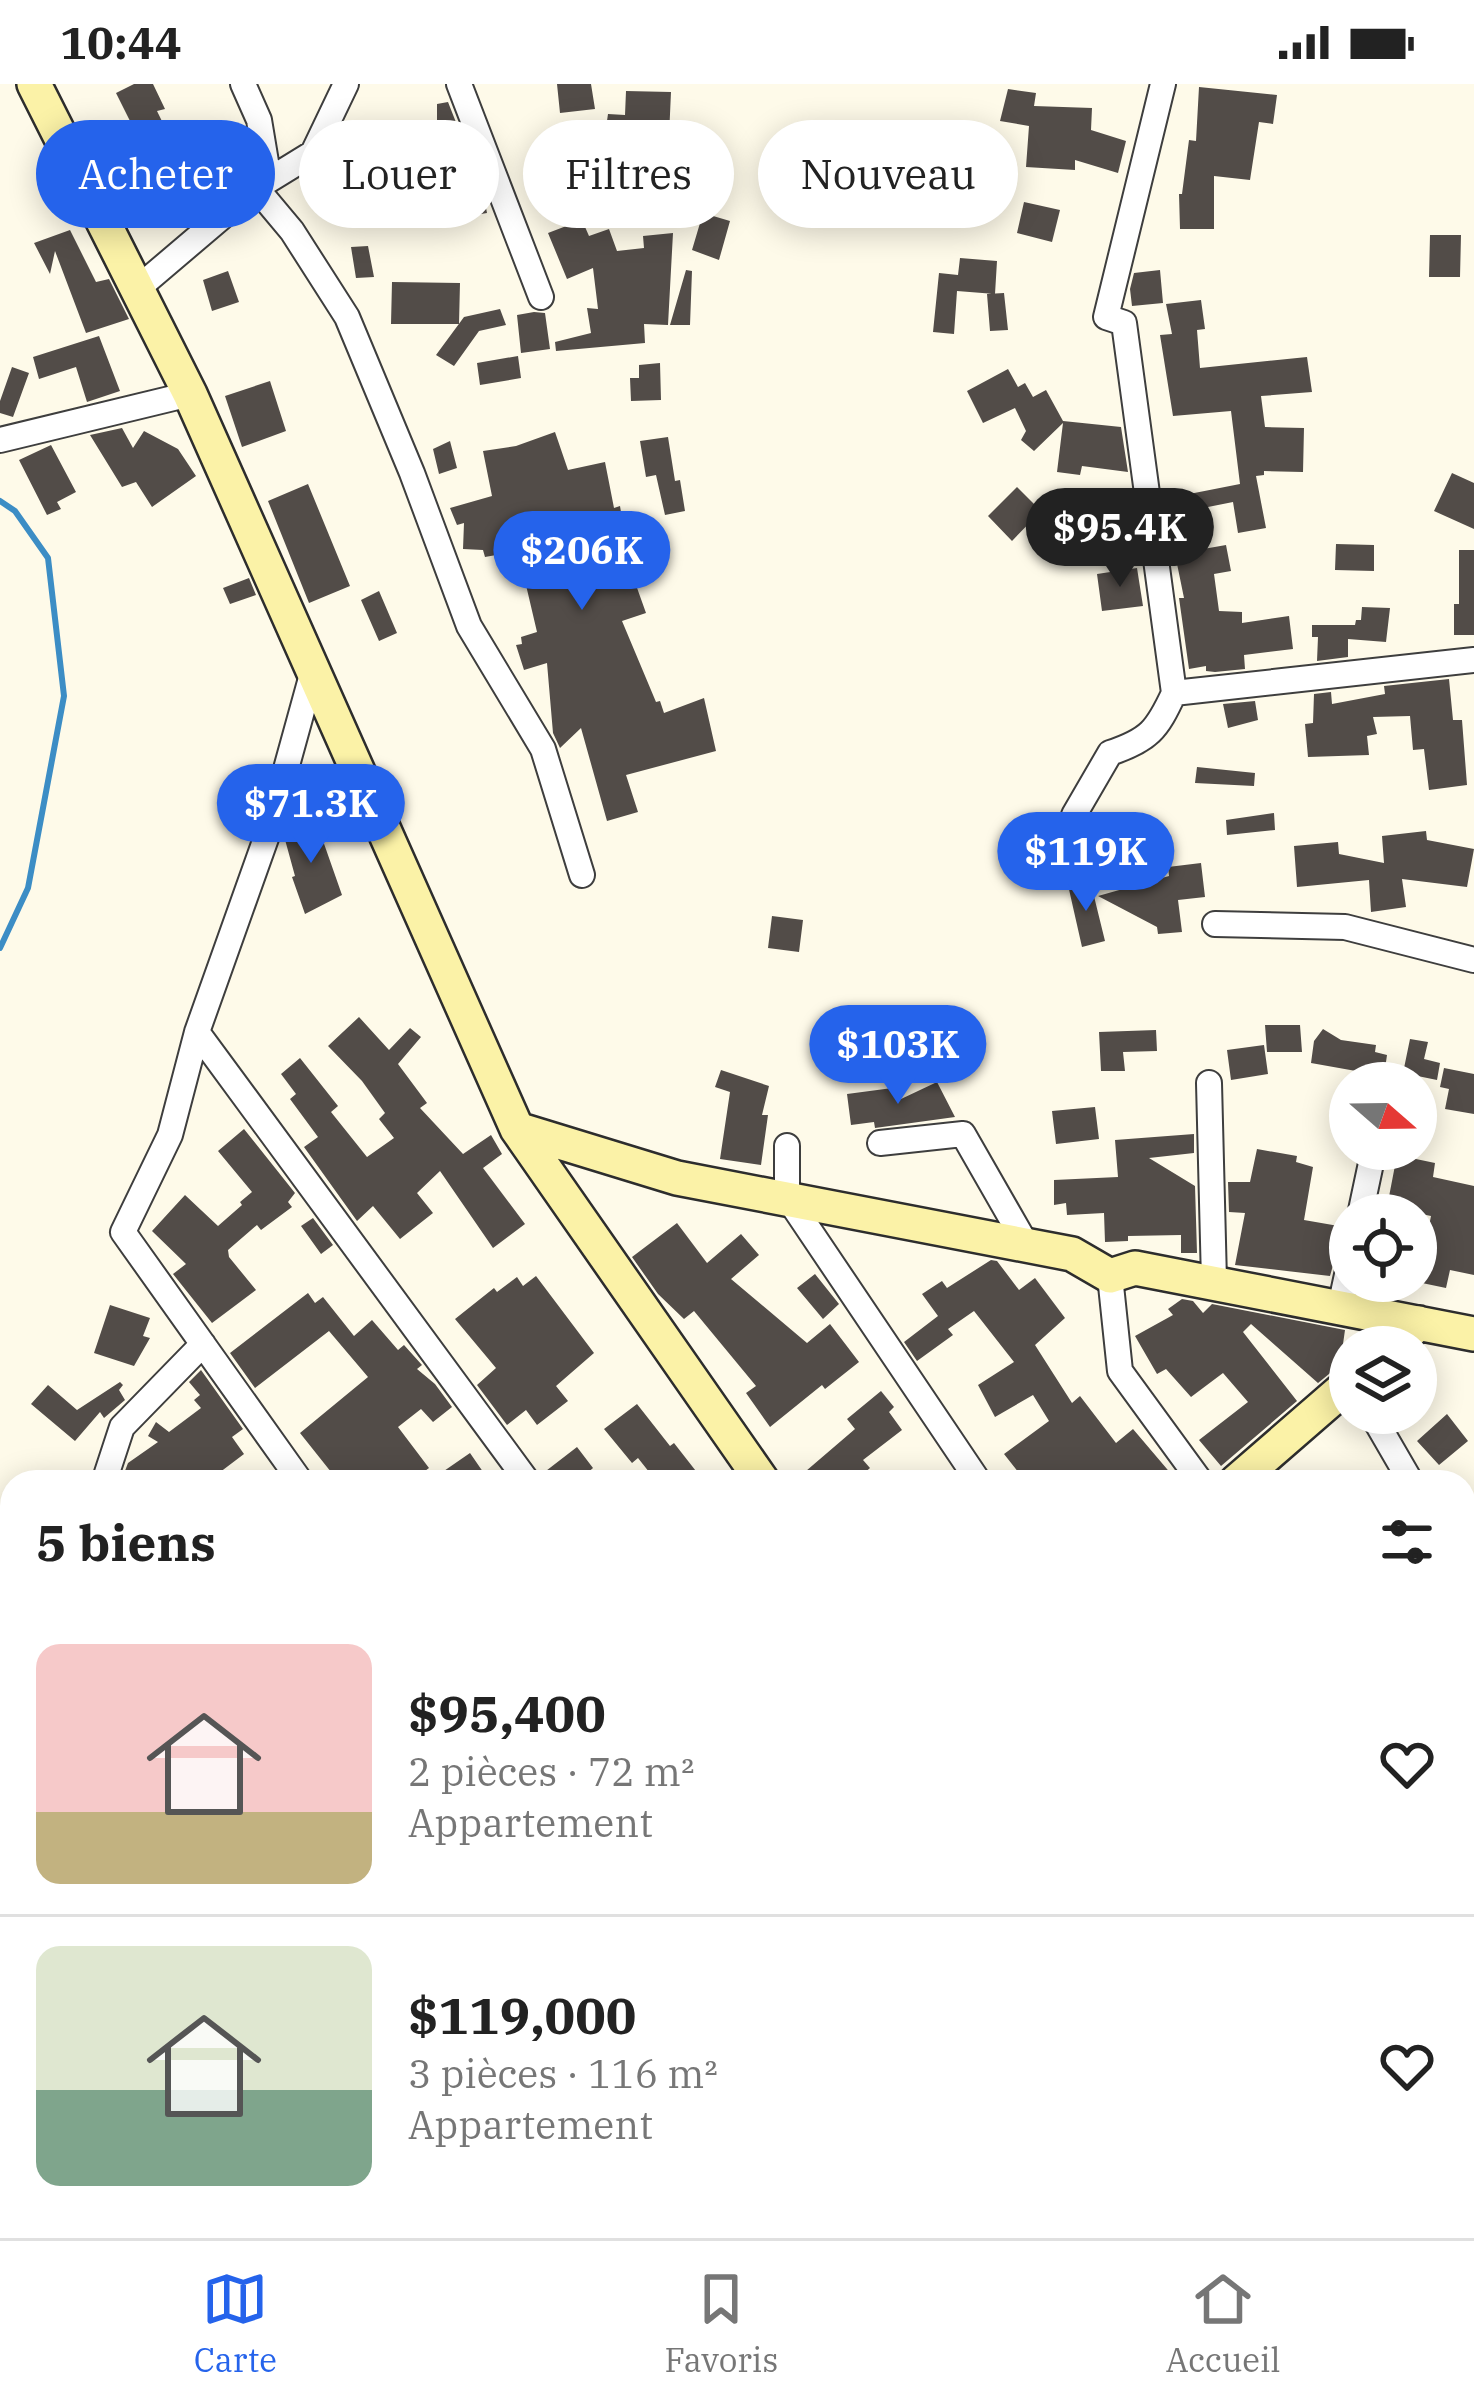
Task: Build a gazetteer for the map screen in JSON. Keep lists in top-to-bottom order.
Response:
{
  "north": "right",
  "page": {
    "status": "10:44",
    "chip": [
      "Acheter",
      "Louer",
      "Filtres",
      "Nouveau"
    ],
    "price": [
      "$95.4K",
      "$206K",
      "$71.3K",
      "$119K",
      "$103K"
    ],
    "heading": "5 biens",
    "list": [
      {
        "name": "$95,400",
        "note": "2 pièces · 72 m² · Appartement"
      },
      {
        "name": "$119,000",
        "note": "3 pièces · 116 m² · Appartement"
      }
    ],
    "tabs": ["Carte", "Favoris", "Accueil"]
  }
}
